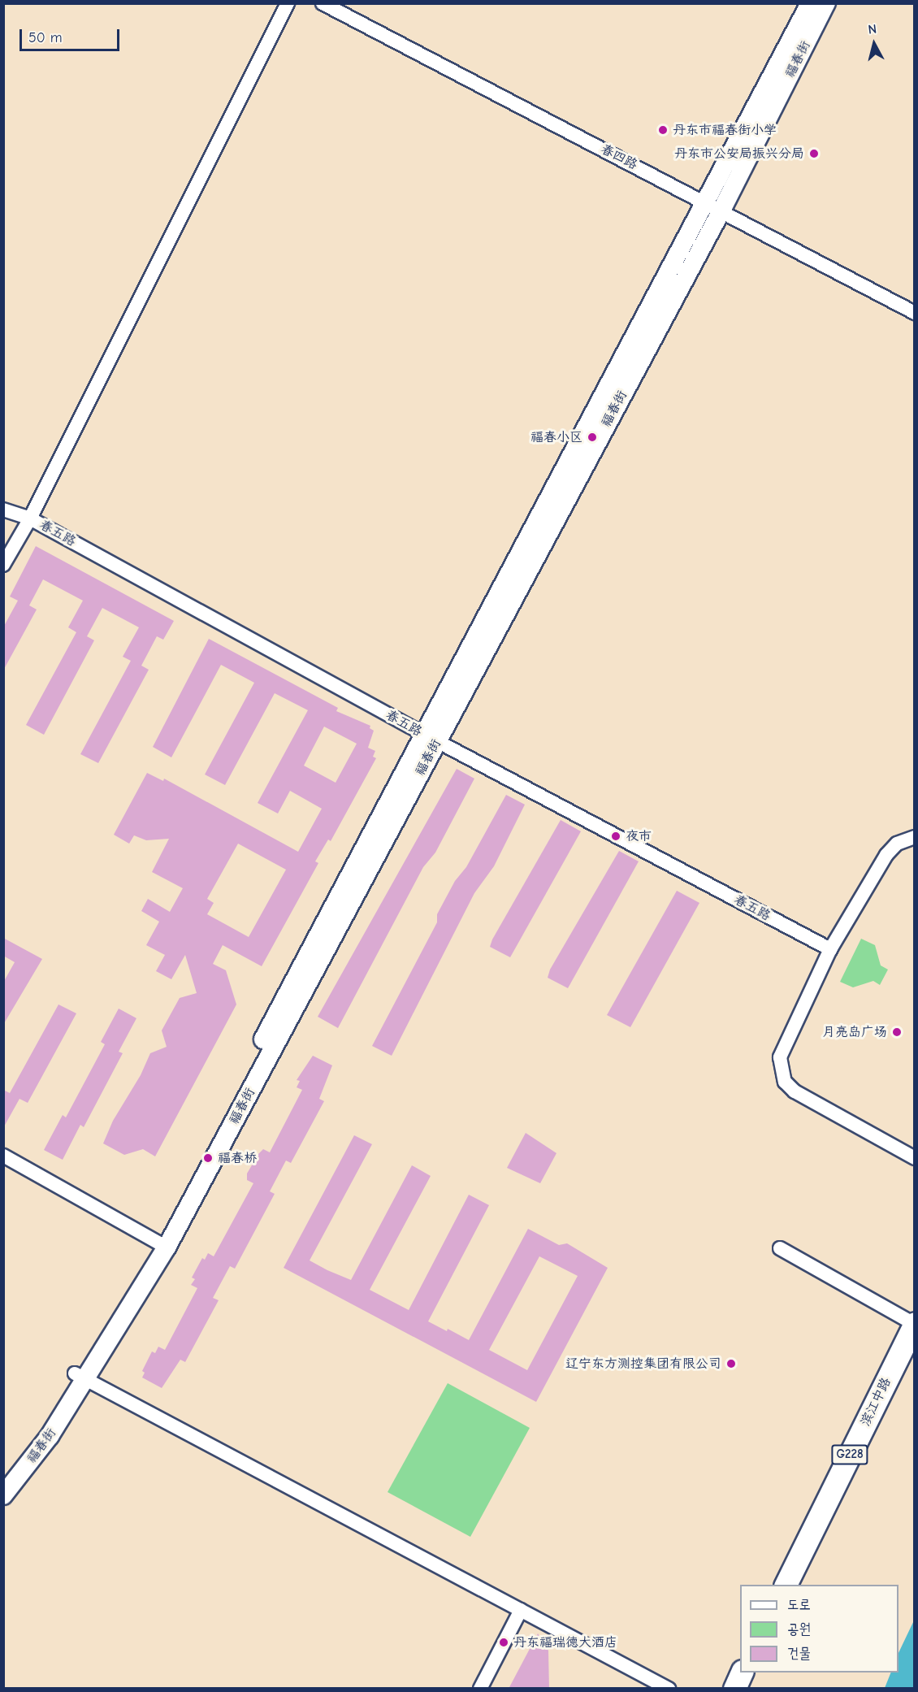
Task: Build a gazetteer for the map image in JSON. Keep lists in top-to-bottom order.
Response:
{
  "streets": {
    "highway": ["滨江中路", "G228"],
    "main road": ["福春街"],
    "street": ["春四路", "春五路"]
  },
  "crossings": [
    ["福春街", "春四路"],
    ["福春街", "春五路"]
  ],
  "places": [
    "丹东市福春街小学",
    "丹东市公安局振兴分局",
    "福春小区",
    "夜市",
    "月亮岛广场",
    "福春桥",
    "辽宁东方测控集团有限公司",
    "丹东福瑞德大酒店"
  ],
  "legend": ["도로", "공원", "건물"],
  "scale_bar": "50 m",
  "north": "top"
}
